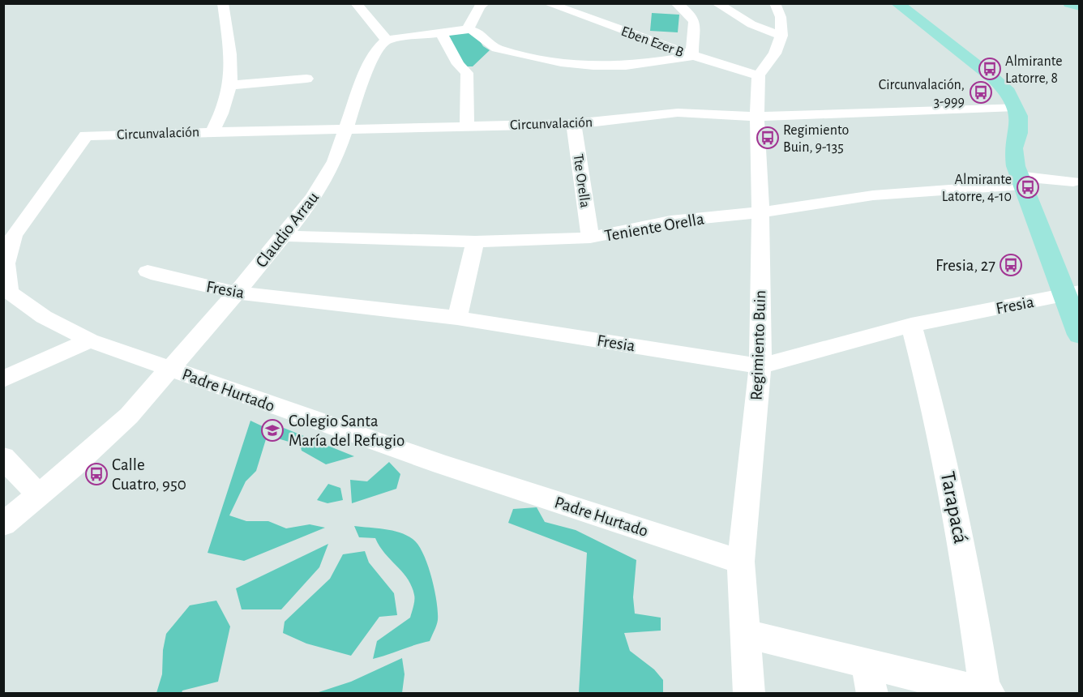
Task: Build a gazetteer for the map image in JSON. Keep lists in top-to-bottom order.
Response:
{
  "streets": {
    "street": [
      "Eben Ezer B",
      "Circunvalación",
      "Tte Orella",
      "Teniente Orella",
      "Claudio Arrau",
      "Fresia",
      "Regimiento Buin",
      "Padre Hurtado",
      "Tarapacá"
    ]
  },
  "crossings": [
    ["Eben Ezer B", "Regimiento Buin"],
    ["Circunvalación", "Tte Orella"],
    ["Circunvalación", "Claudio Arrau"],
    ["Circunvalación", "Regimiento Buin"],
    ["Circunvalación", "Padre Hurtado"],
    ["Tte Orella", "Teniente Orella"],
    ["Teniente Orella", "Claudio Arrau"],
    ["Teniente Orella", "Regimiento Buin"],
    ["Claudio Arrau", "Fresia"],
    ["Claudio Arrau", "Padre Hurtado"],
    ["Fresia", "Regimiento Buin"],
    ["Fresia", "Tarapacá"],
    ["Regimiento Buin", "Padre Hurtado"]
  ],
  "places": {
    "bus stop": [
      "Almirante Latorre, 8",
      "Circunvalación, 3-999",
      "Regimiento Buin, 9-135",
      "Almirante Latorre, 4-10",
      "Fresia, 27",
      "Calle Cuatro, 950"
    ],
    "school or university": ["Colegio Santa María del Refugio"]
  }
}
